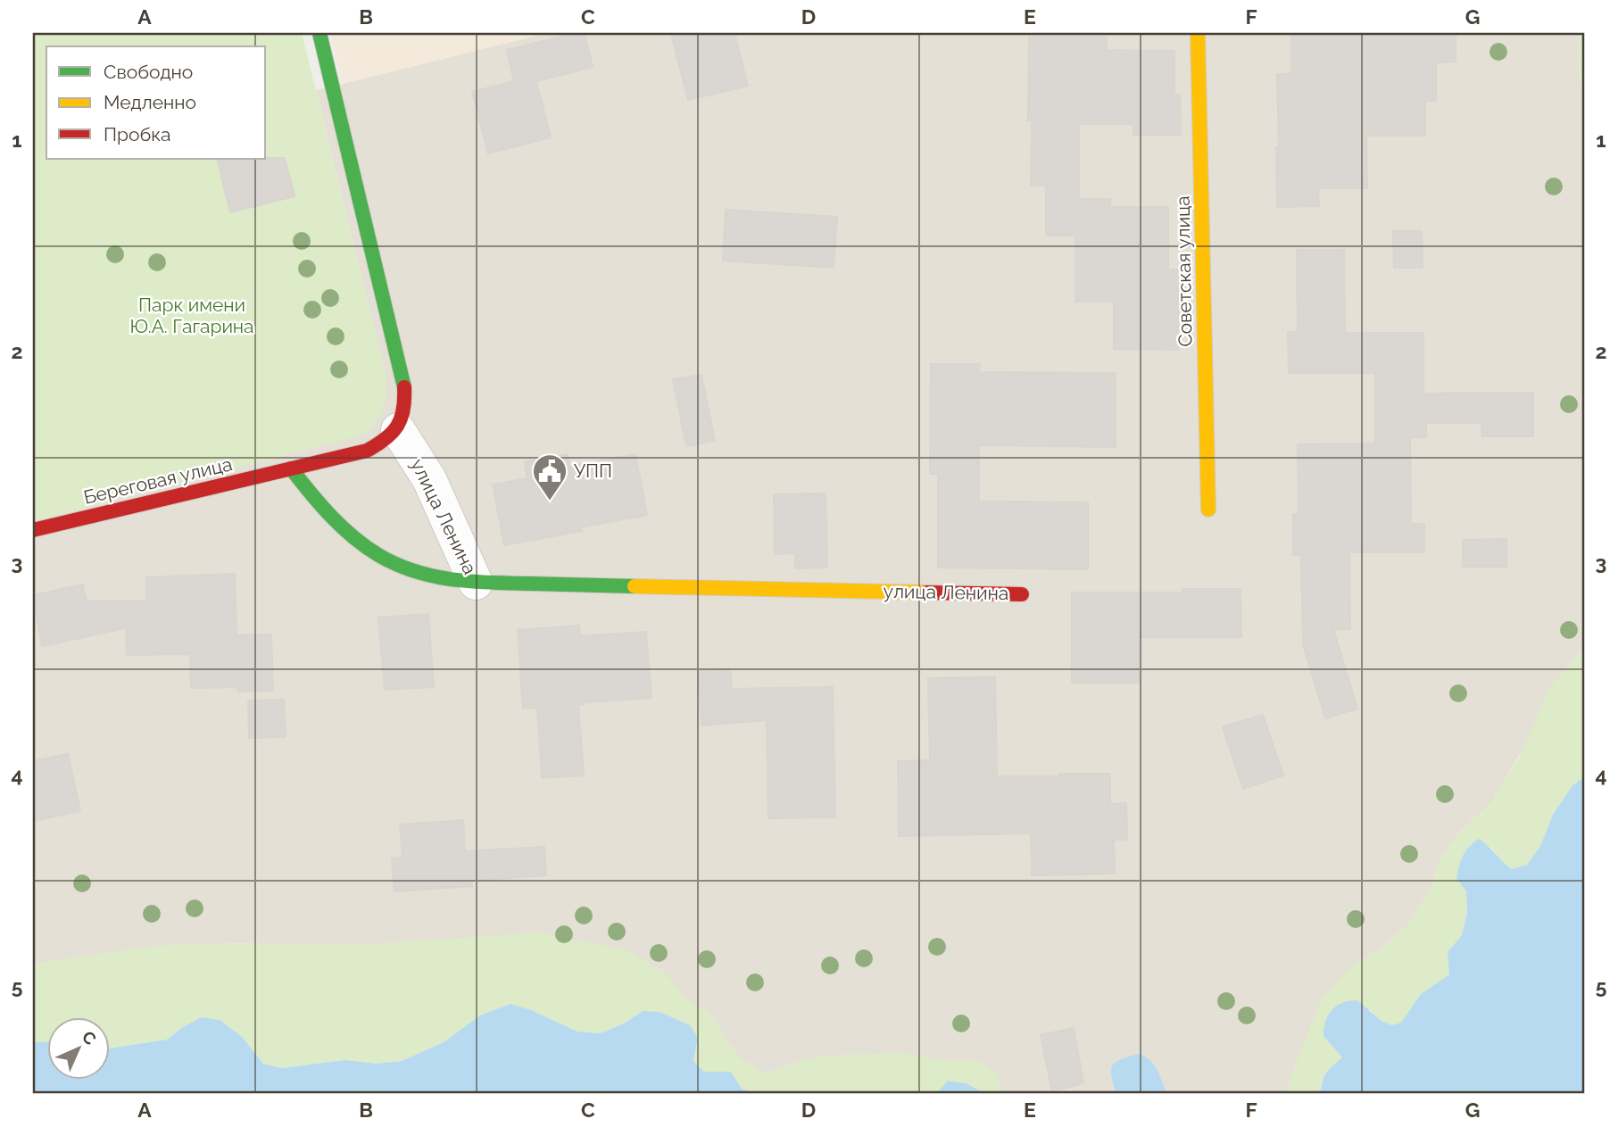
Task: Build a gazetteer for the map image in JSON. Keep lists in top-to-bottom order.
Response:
{
  "streets": {
    "street": ["Советская улица", "Береговая улица", "улица Ленина"]
  },
  "crossings": [
    ["Береговая улица", "улица Ленина"]
  ],
  "parks": ["Парк имени Ю.А. Гагарина"],
  "places": {
    "public building": ["УПП"]
  },
  "legend": ["Свободно", "Медленно", "Пробка"],
  "north": "top right",
  "grid": {
    "columns": [
      "A",
      "B",
      "C",
      "D",
      "E",
      "F",
      "G"
    ],
    "rows": [
      "1",
      "2",
      "3",
      "4",
      "5"
    ]
  }
}
